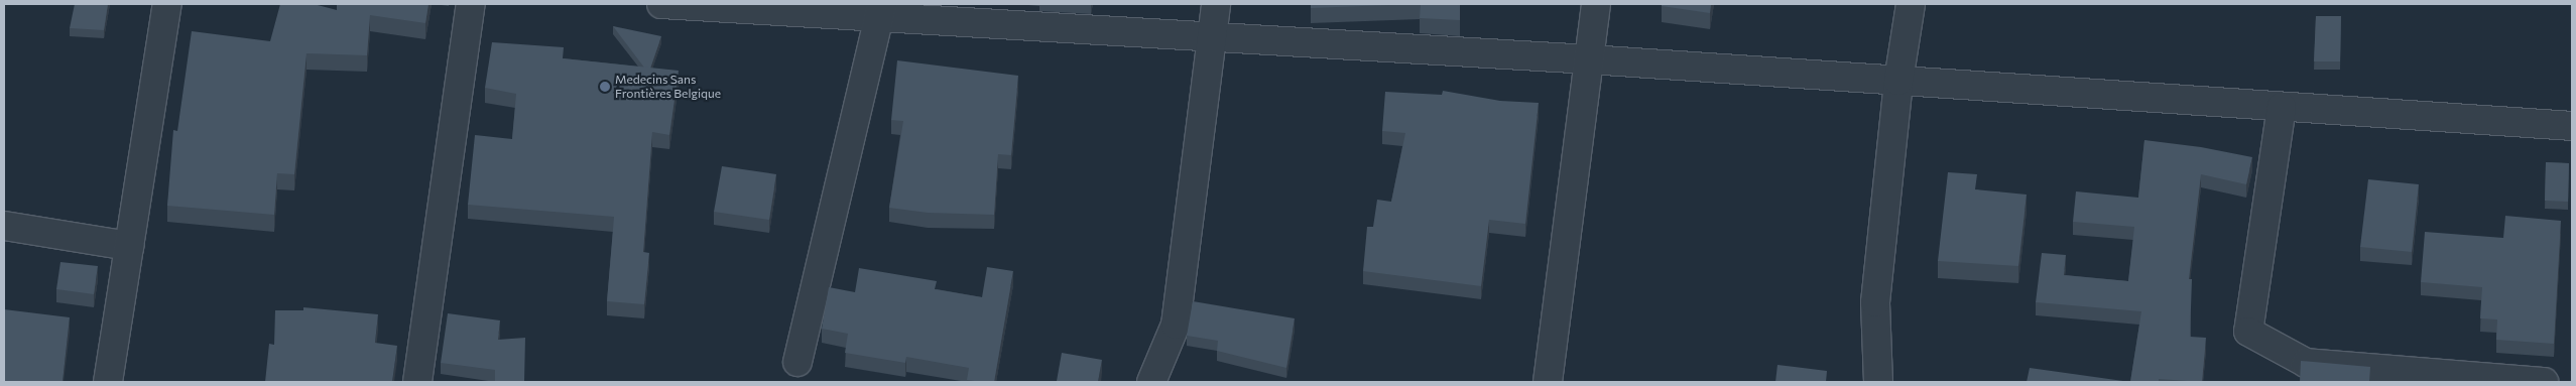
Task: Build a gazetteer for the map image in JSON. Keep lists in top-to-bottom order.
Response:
{
  "places": ["Medecins Sans Frontières Belgique"]
}
